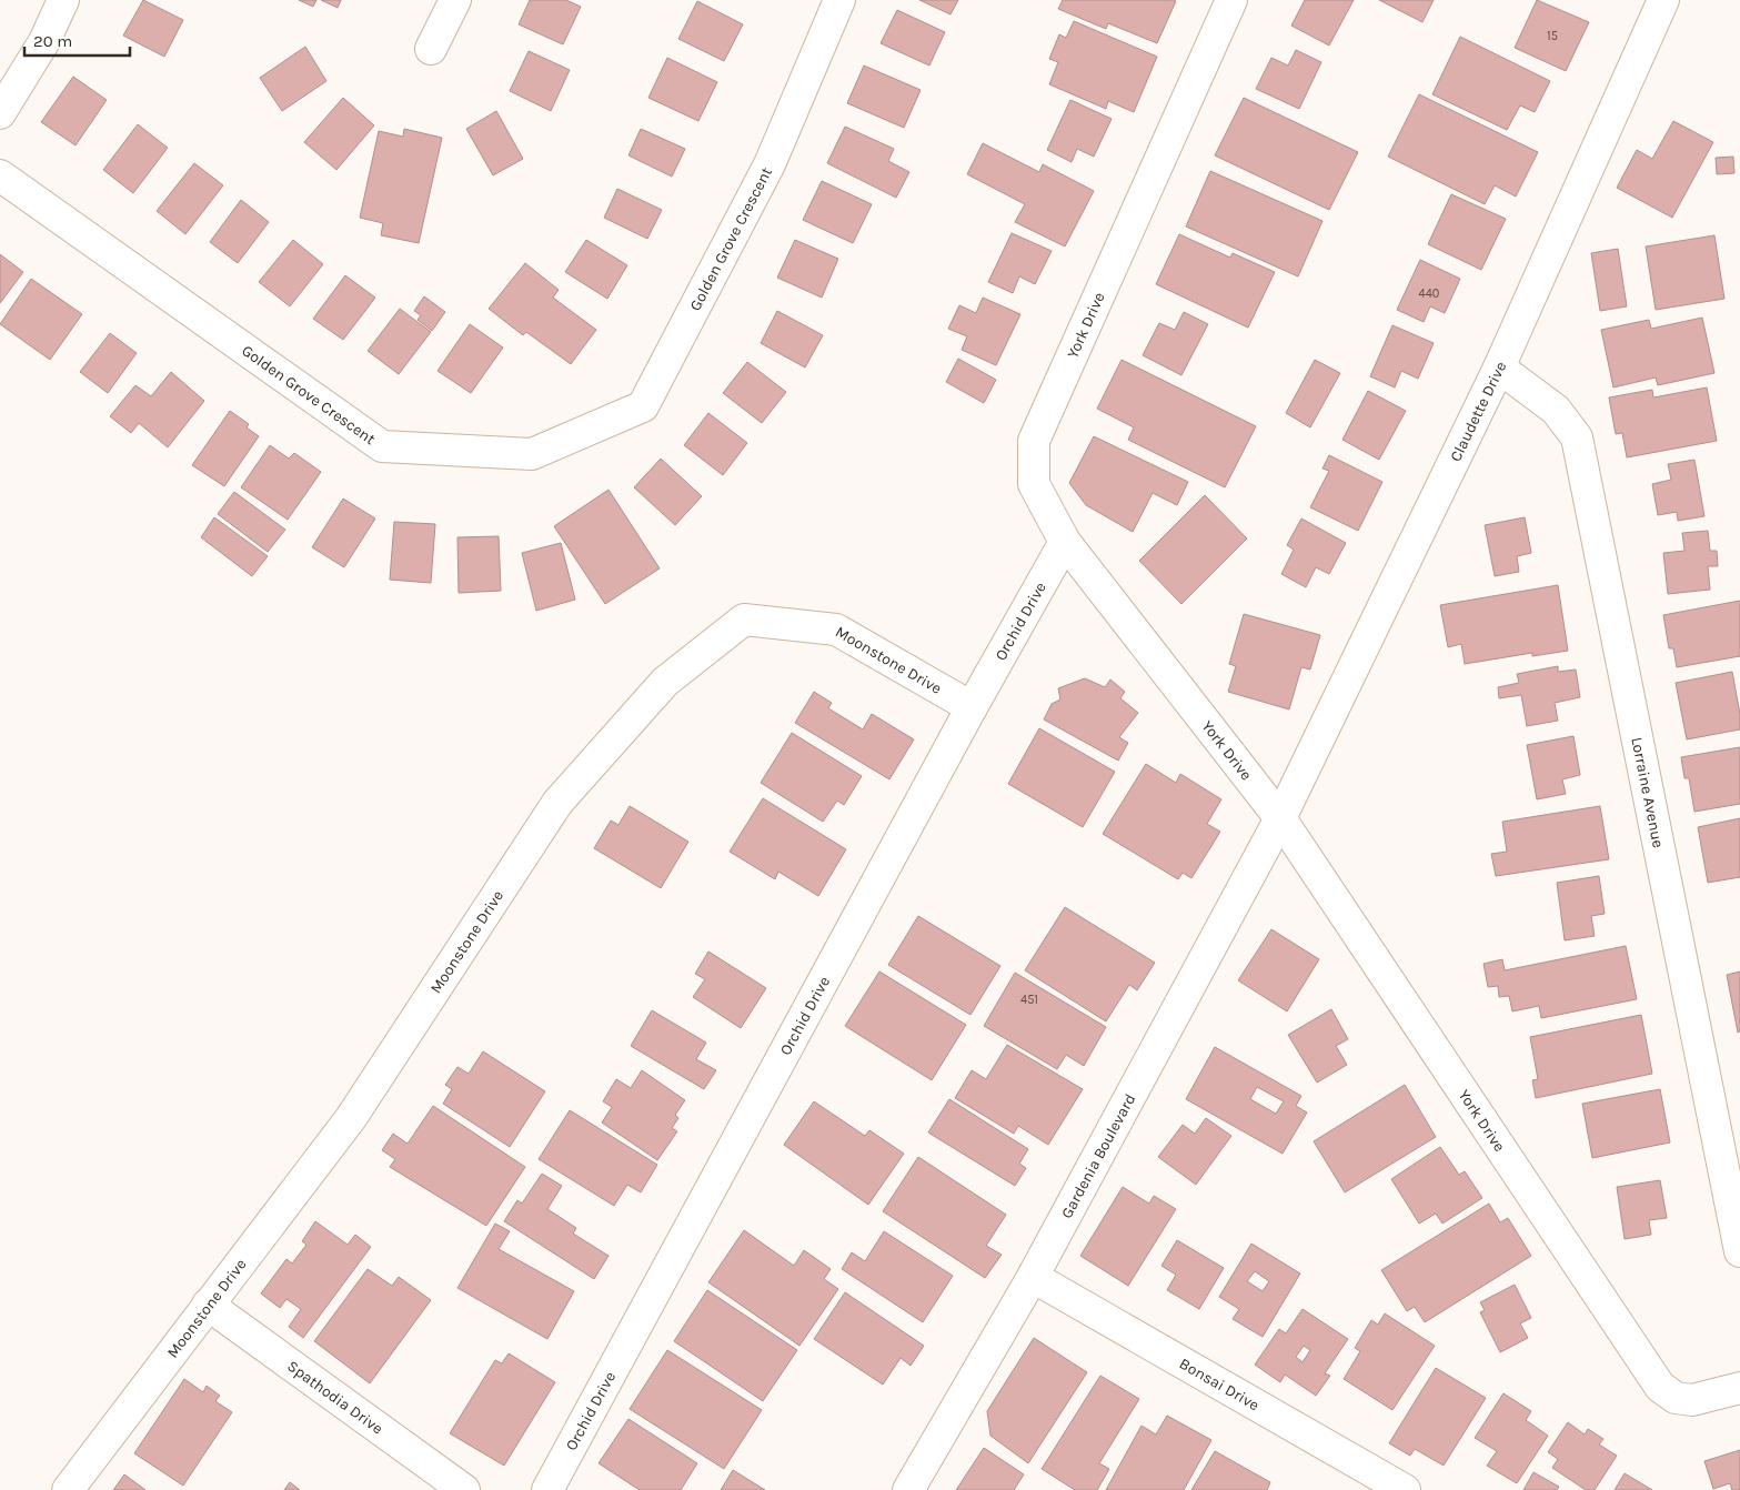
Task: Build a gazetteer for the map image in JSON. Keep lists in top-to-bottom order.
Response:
{
  "streets": {
    "street": [
      "Golden Grove Crescent",
      "York Drive",
      "Claudette Drive",
      "Orchid Drive",
      "Moonstone Drive",
      "Lorraine Avenue",
      "Gardenia Boulevard",
      "Bonsai Drive",
      "Spathodia Drive"
    ]
  },
  "crossings": [
    ["York Drive", "Claudette Drive"],
    ["York Drive", "Orchid Drive"],
    ["York Drive", "Gardenia Boulevard"],
    ["Claudette Drive", "Lorraine Avenue"],
    ["Claudette Drive", "Gardenia Boulevard"],
    ["Orchid Drive", "Moonstone Drive"],
    ["Moonstone Drive", "Spathodia Drive"],
    ["Gardenia Boulevard", "Bonsai Drive"]
  ],
  "house_numbers": ["15", "440", "451"],
  "scale_bar": "20 m"
}
